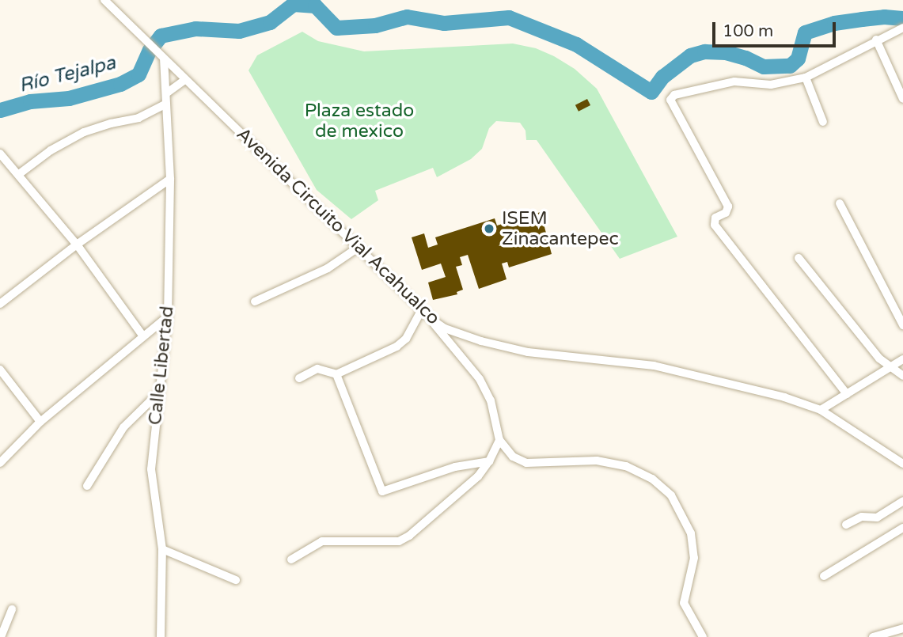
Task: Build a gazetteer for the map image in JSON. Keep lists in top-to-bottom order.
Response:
{
  "streets": {
    "street": ["Avenida Circuito Vial Acahualco", "Calle Libertad"]
  },
  "crossings": [
    ["Avenida Circuito Vial Acahualco", "Calle Libertad"]
  ],
  "water": ["Río Tejalpa"],
  "parks": ["Plaza estado de mexico"],
  "places": ["ISEM Zinacantepec"],
  "scale_bar": "100 m"
}
